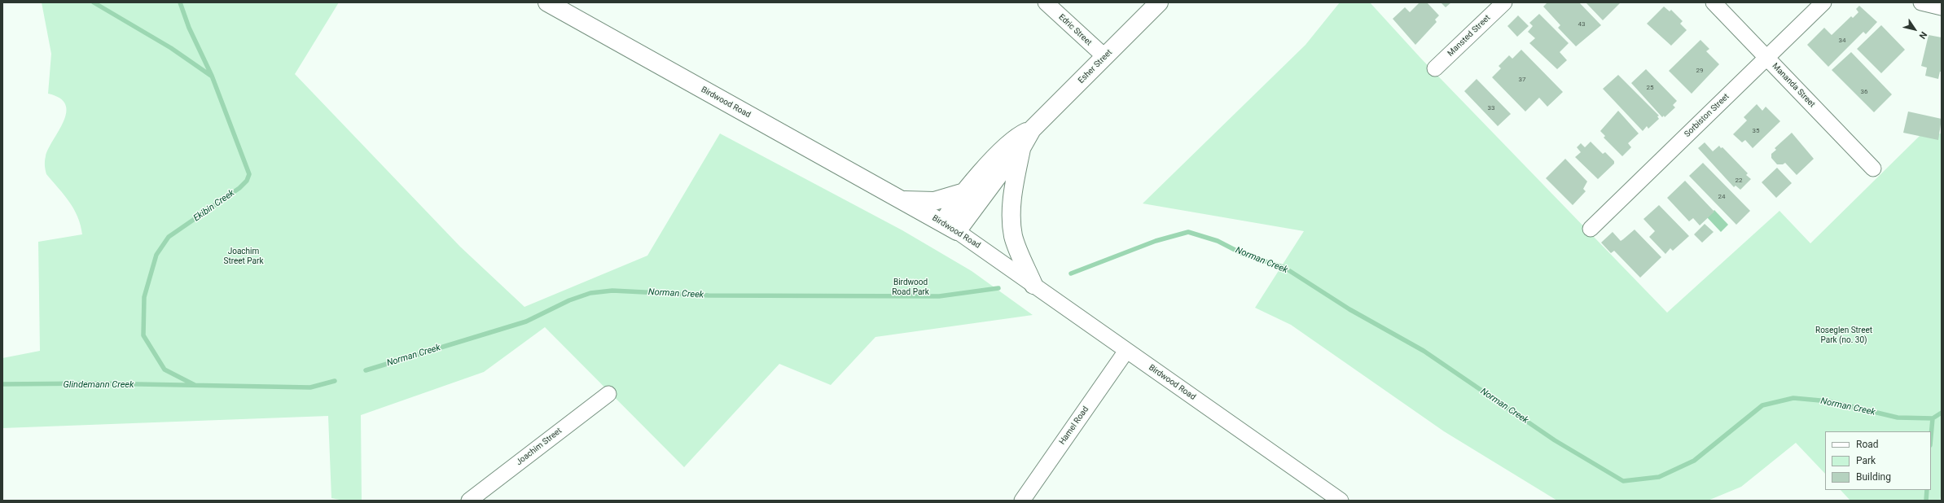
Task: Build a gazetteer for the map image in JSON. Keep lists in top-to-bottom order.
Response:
{
  "streets": {
    "main road": ["Esher Street", "Birdwood Road"],
    "street": [
      "Edric Street",
      "Mansted Street",
      "Mananda Street",
      "Sorbiston Street",
      "Hamel Road",
      "Joachim Street"
    ]
  },
  "crossings": [
    ["Edric Street", "Esher Street"],
    ["Esher Street", "Birdwood Road"],
    ["Mananda Street", "Sorbiston Street"],
    ["Birdwood Road", "Hamel Road"]
  ],
  "water": ["Ekibin Creek", "Norman Creek", "Glindemann Creek"],
  "parks": ["Joachim Street Park", "Birdwood Road Park", "Roseglen Street Park (no. 30)"],
  "house_numbers": [
    "43",
    "34",
    "29",
    "37",
    "25",
    "36",
    "33",
    "35",
    "22",
    "24"
  ],
  "legend": ["Road", "Park", "Building"],
  "north": "bottom right"
}
